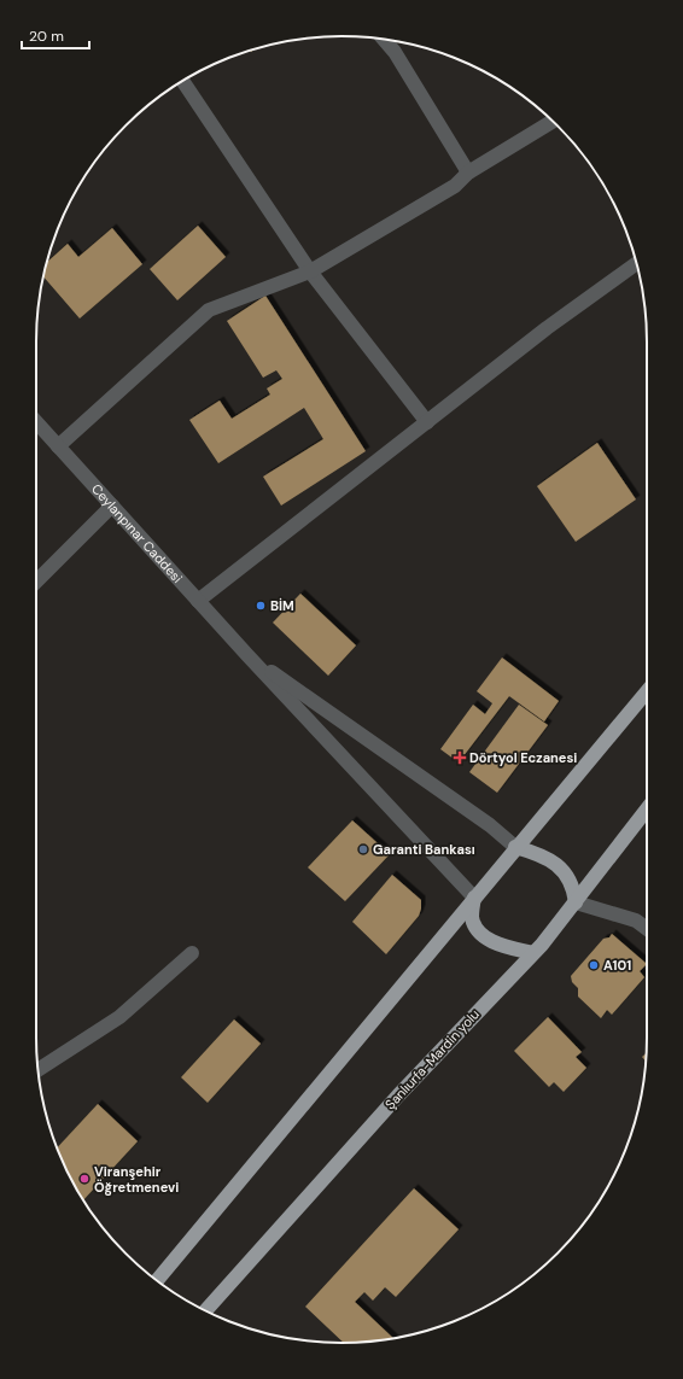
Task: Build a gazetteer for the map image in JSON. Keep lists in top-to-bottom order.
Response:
{
  "streets": {
    "highway": ["Şanlıurfa-Mardin yolu"],
    "street": ["Ceylanpınar Caddesi"]
  },
  "places": {
    "other": [
      "BİM",
      "Garanti Bankası",
      "A101",
      "Viranşehir Öğretmenevi"
    ],
    "health": ["Dörtyol Eczanesi"]
  },
  "scale_bar": "20 m"
}
